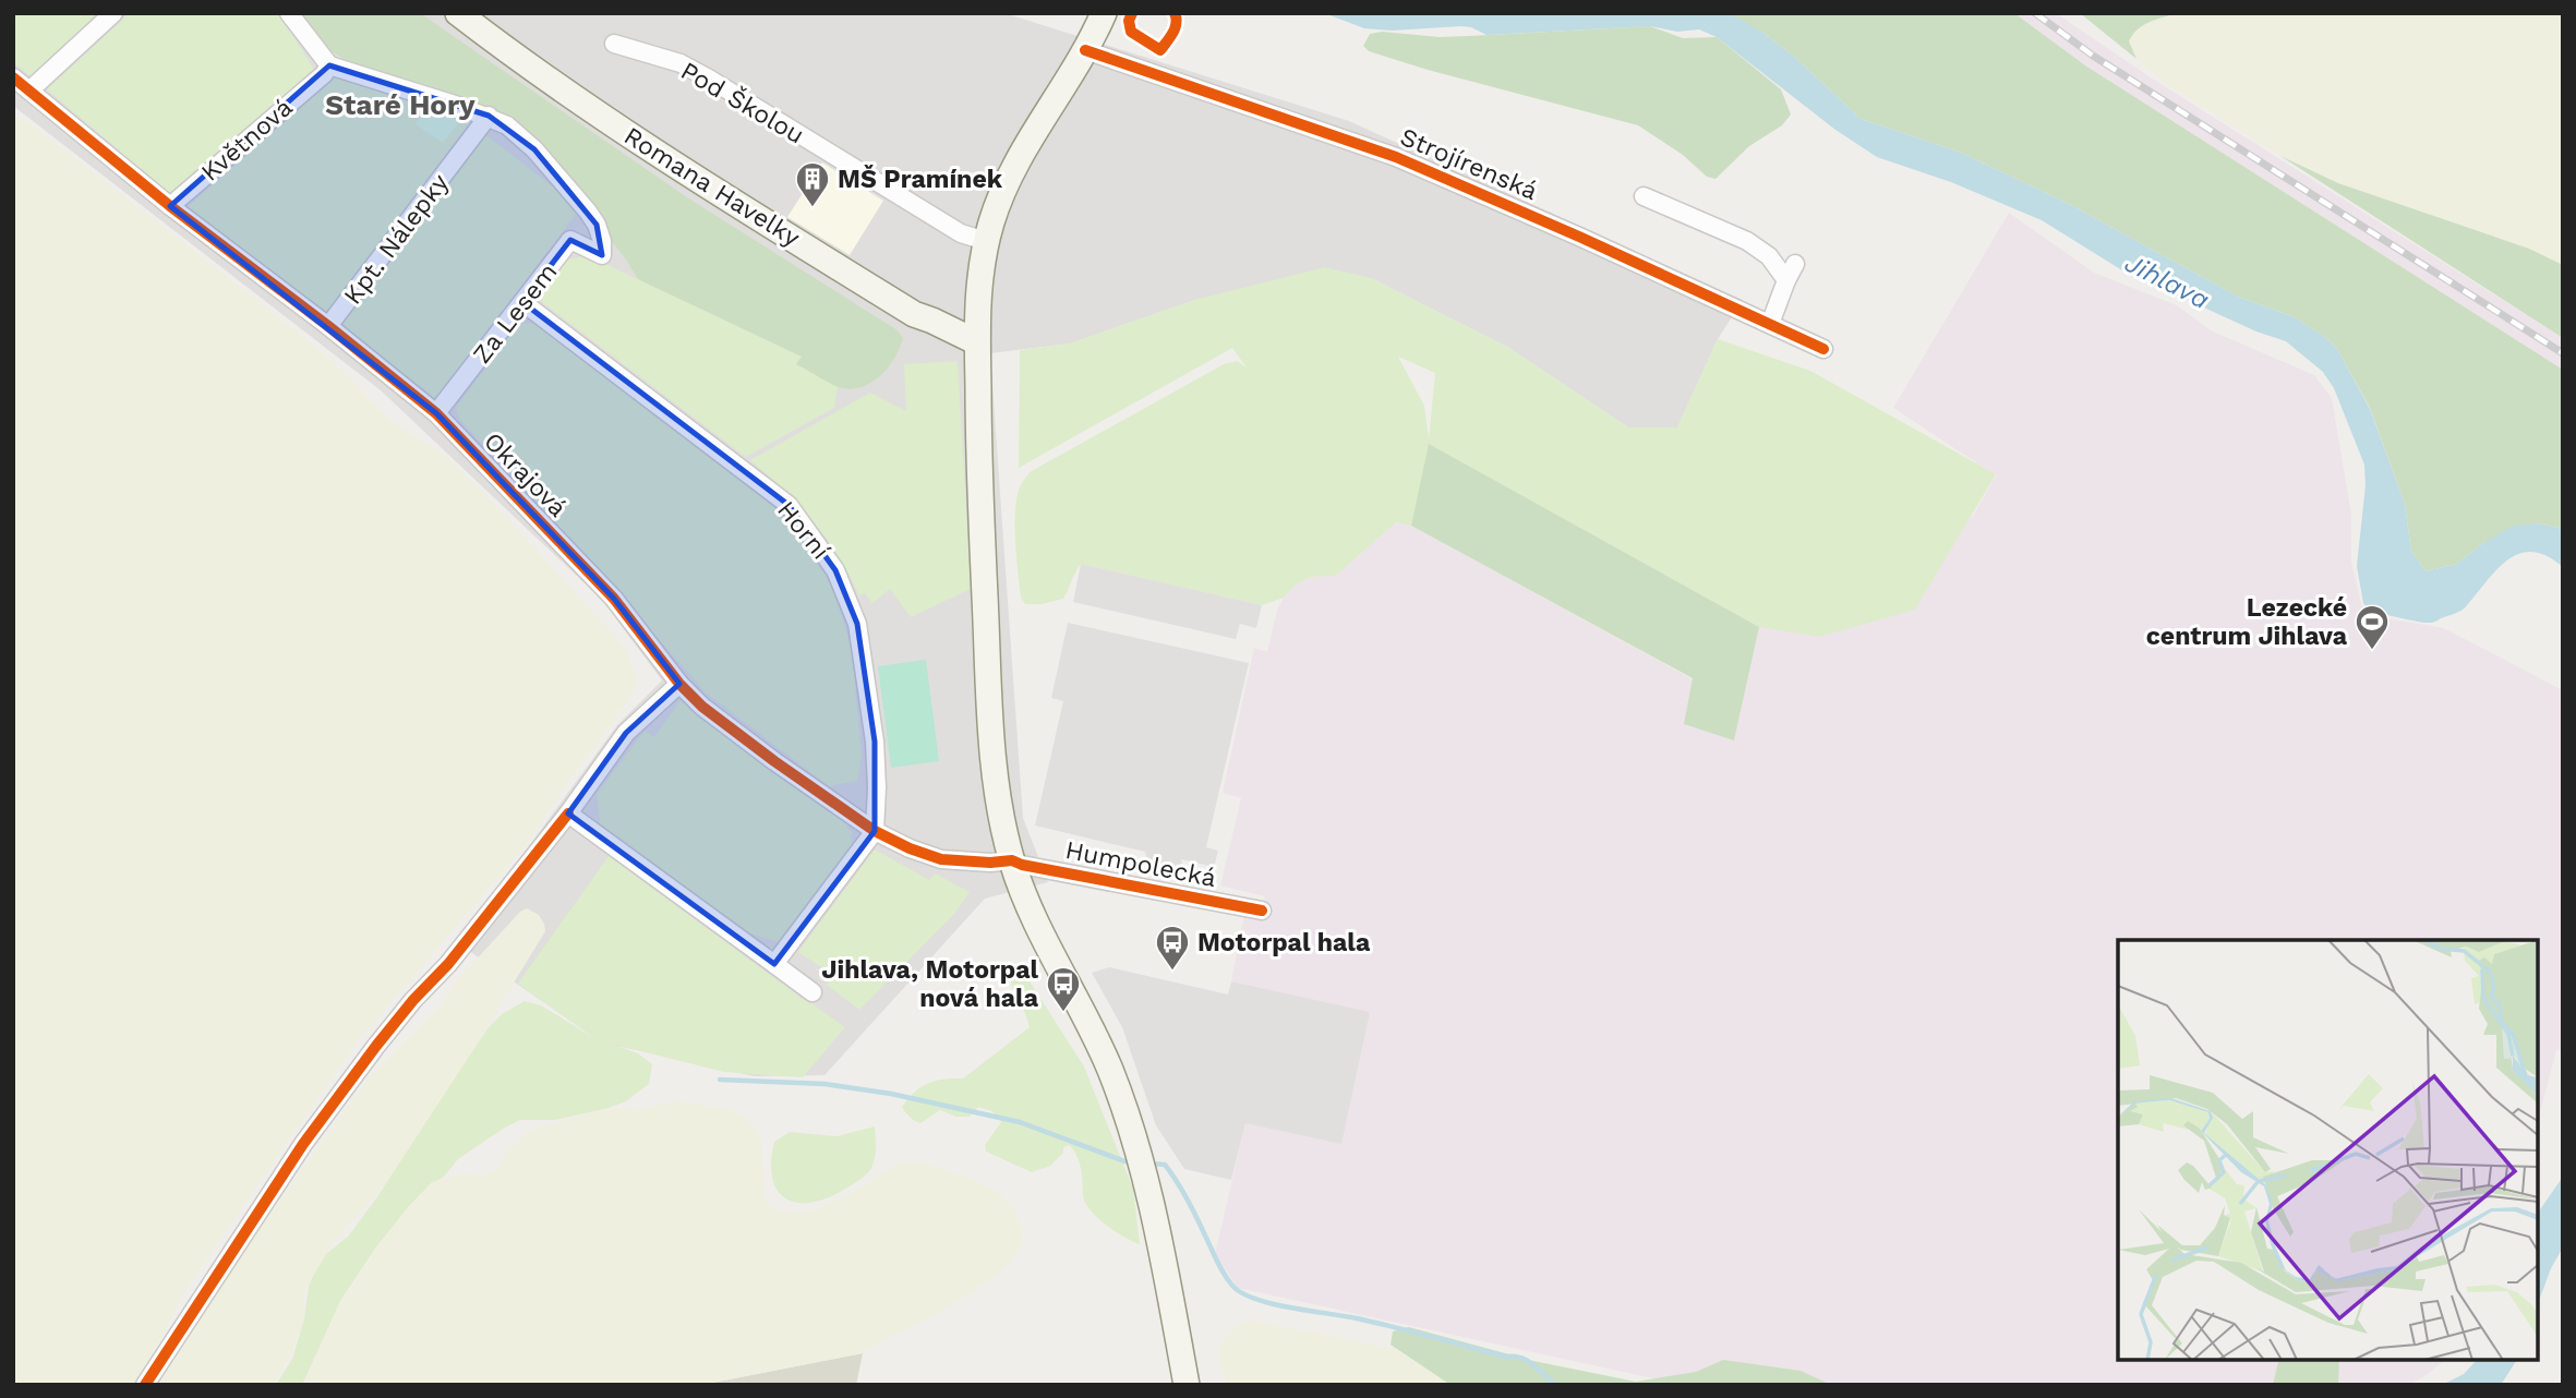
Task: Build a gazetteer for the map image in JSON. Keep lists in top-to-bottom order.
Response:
{
  "streets": {
    "main road": ["Romana Havelky"],
    "street": [
      "Pod Školou",
      "Květnová",
      "Strojírenská",
      "Kpt. Nálepky",
      "Za Lesem",
      "Okrajová",
      "Horní",
      "Humpolecká"
    ]
  },
  "crossings": [
    ["Květnová", "Okrajová"],
    ["Kpt. Nálepky", "Za Lesem"],
    ["Kpt. Nálepky", "Okrajová"],
    ["Za Lesem", "Okrajová"],
    ["Za Lesem", "Horní"],
    ["Okrajová", "Horní"],
    ["Okrajová", "Humpolecká"]
  ],
  "districts": ["Staré Hory"],
  "water": ["Jihlava"],
  "places": {
    "building": ["MŠ Pramínek"],
    "sports": ["Lezecké centrum Jihlava"],
    "bus stop": ["Motorpal hala", "Jihlava, Motorpal nová hala"]
  }
}
